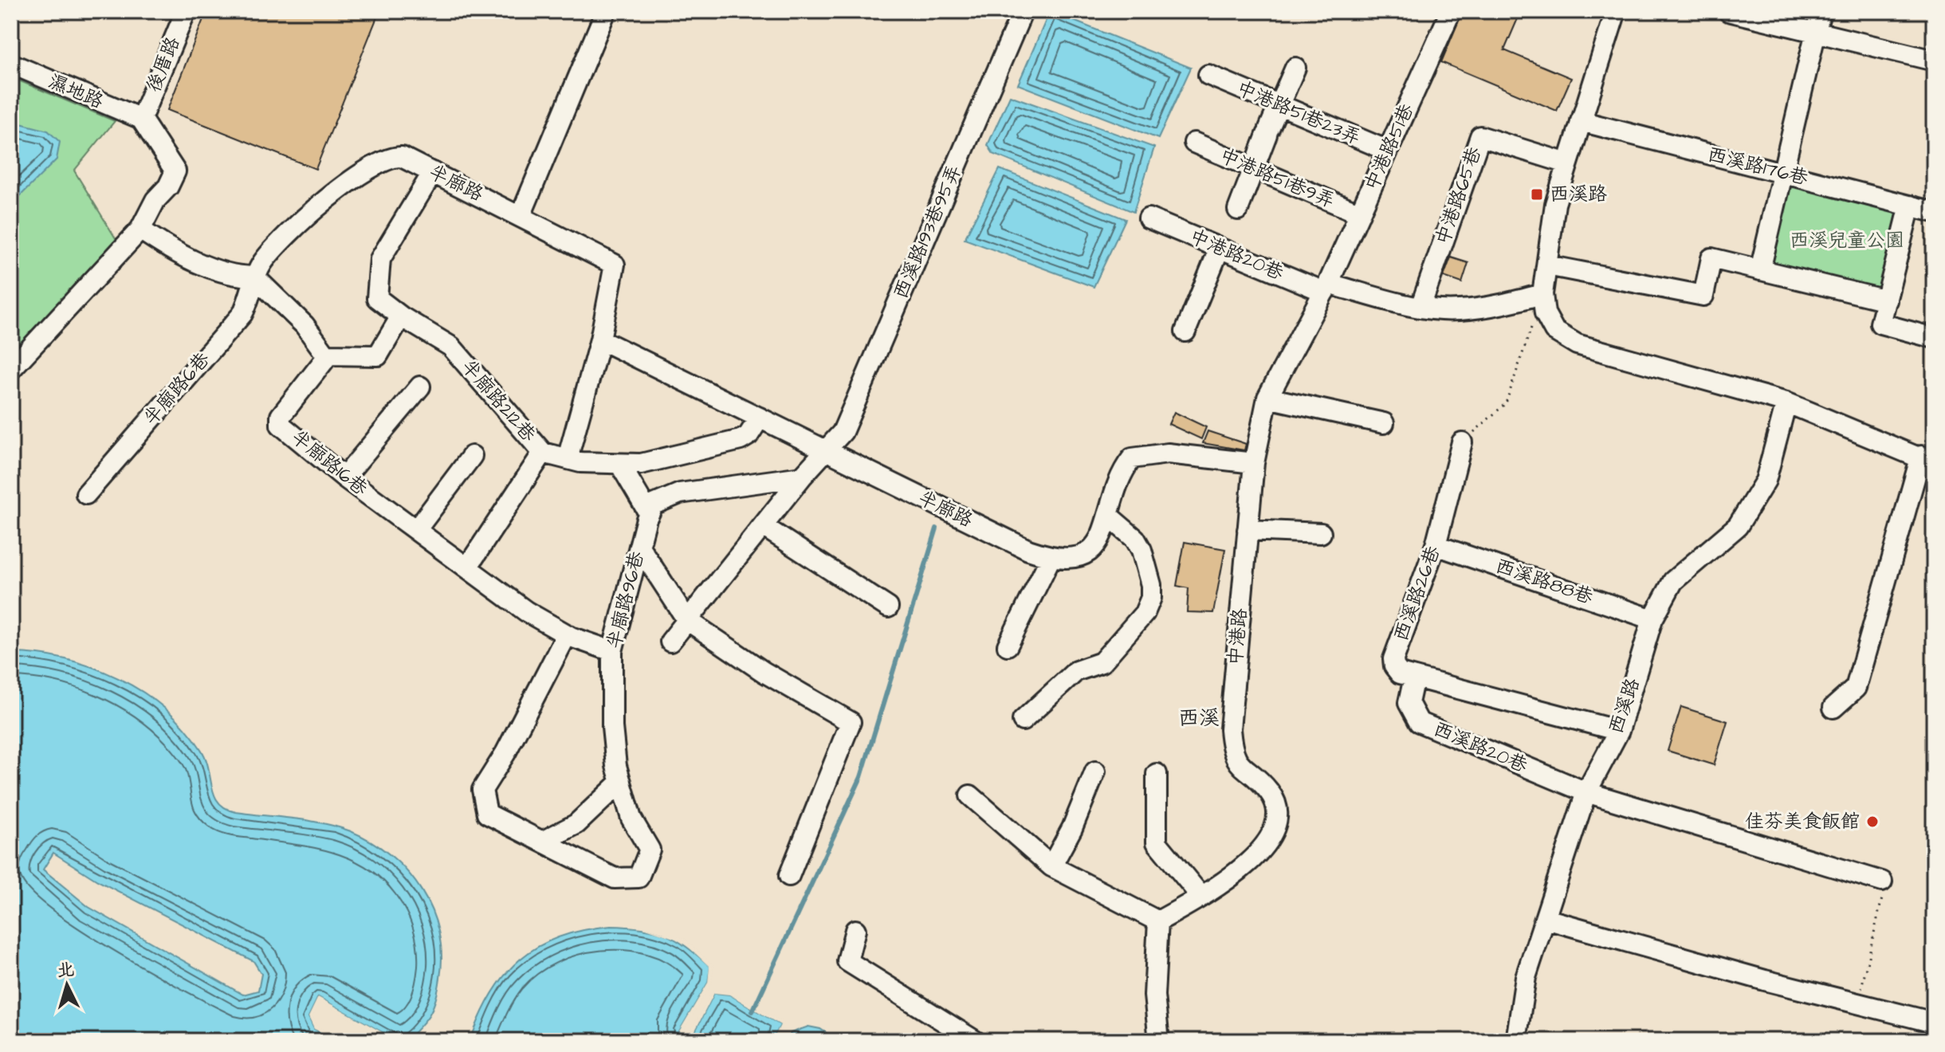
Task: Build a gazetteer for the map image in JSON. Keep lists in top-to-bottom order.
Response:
{
  "streets": {
    "street": [
      "後厝路",
      "濕地路",
      "中港路51巷23弄",
      "中港路51巷",
      "西溪路176巷",
      "中港路51巷9弄",
      "半廍路",
      "中港路65巷",
      "西溪路193巷95弄",
      "中港路20巷",
      "半廍路6巷",
      "半廍路212巷",
      "半廍路16巷",
      "西溪路88巷",
      "西溪路26巷",
      "半廍路96巷",
      "中港路",
      "西溪路",
      "西溪路20巷"
    ]
  },
  "crossings": [
    ["後厝路", "濕地路"],
    ["中港路51巷23弄", "中港路51巷"],
    ["中港路51巷", "中港路51巷9弄"],
    ["中港路51巷", "中港路20巷"],
    ["中港路51巷", "中港路"],
    ["半廍路", "西溪路193巷95弄"],
    ["半廍路", "半廍路6巷"],
    ["半廍路", "半廍路212巷"],
    ["半廍路", "中港路"],
    ["中港路20巷", "中港路"],
    ["半廍路16巷", "半廍路96巷"],
    ["西溪路88巷", "西溪路26巷"],
    ["西溪路88巷", "西溪路"],
    ["西溪路26巷", "西溪路"],
    ["西溪路26巷", "西溪路20巷"],
    ["西溪路", "西溪路20巷"]
  ],
  "districts": ["西溪"],
  "parks": ["西溪兒童公園"],
  "places": {
    "transit": ["西溪路"],
    "other": ["佳芬美食飯館"]
  },
  "north": "top"
}
